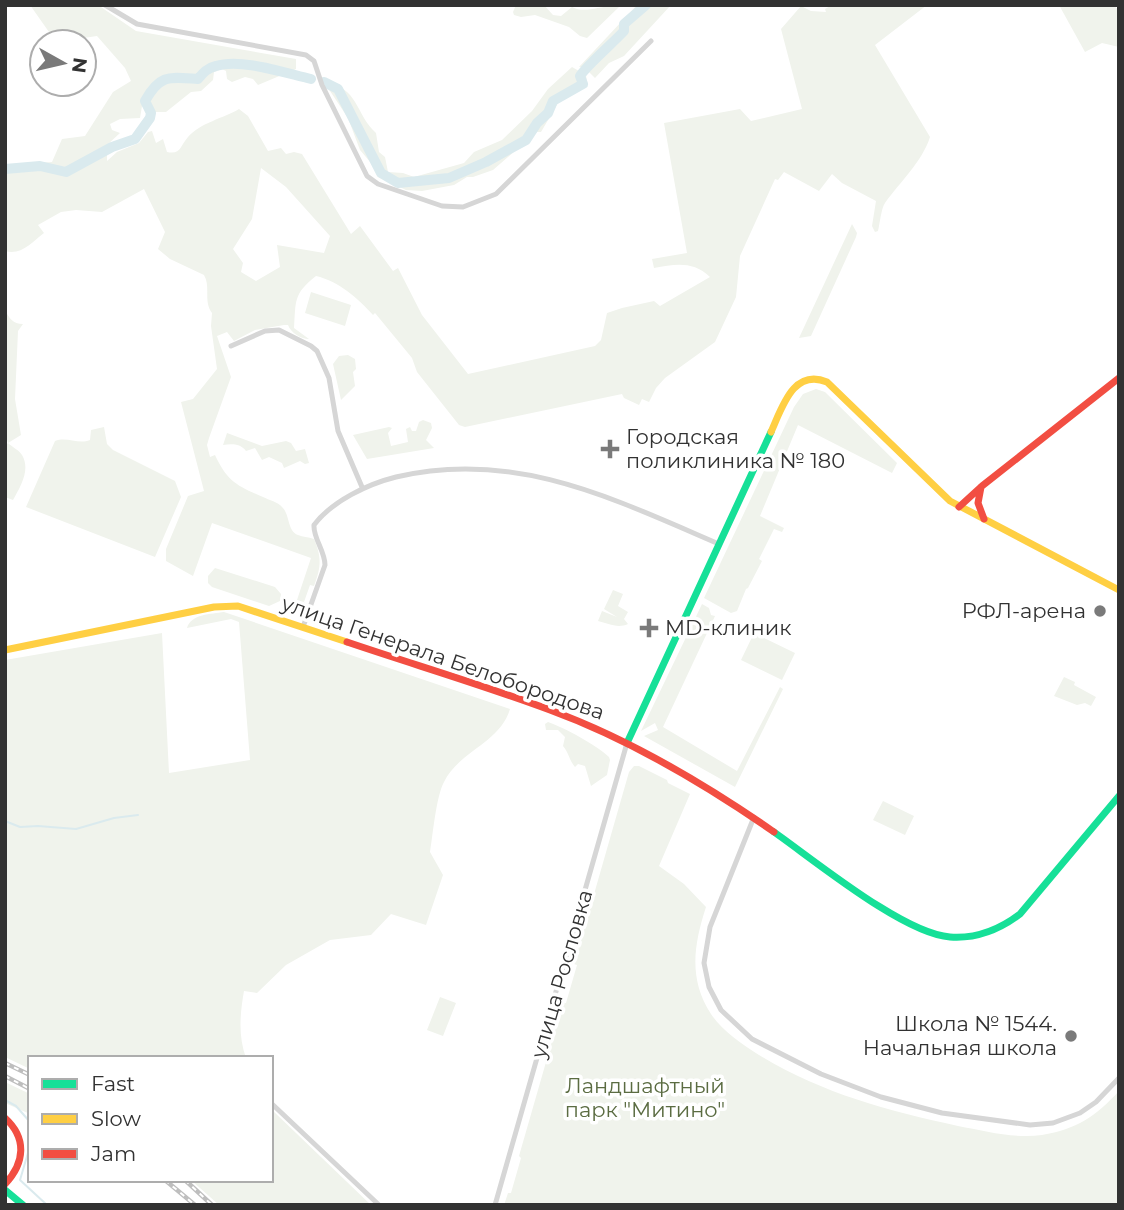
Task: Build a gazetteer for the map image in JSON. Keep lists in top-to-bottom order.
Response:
{
  "streets": {
    "main road": ["улица Генерала Белобородова"],
    "street": ["улица Рословка"]
  },
  "crossings": [
    ["улица Генерала Белобородова", "улица Рословка"]
  ],
  "parks": ["Ландшафтный парк \"Митино\""],
  "places": {
    "health": ["Городская поликлиника № 180", "MD-клиник"],
    "other": ["РФЛ-арена", "Школа № 1544. Начальная школа"]
  },
  "legend": ["Fast", "Slow", "Jam"],
  "north": "right"
}
